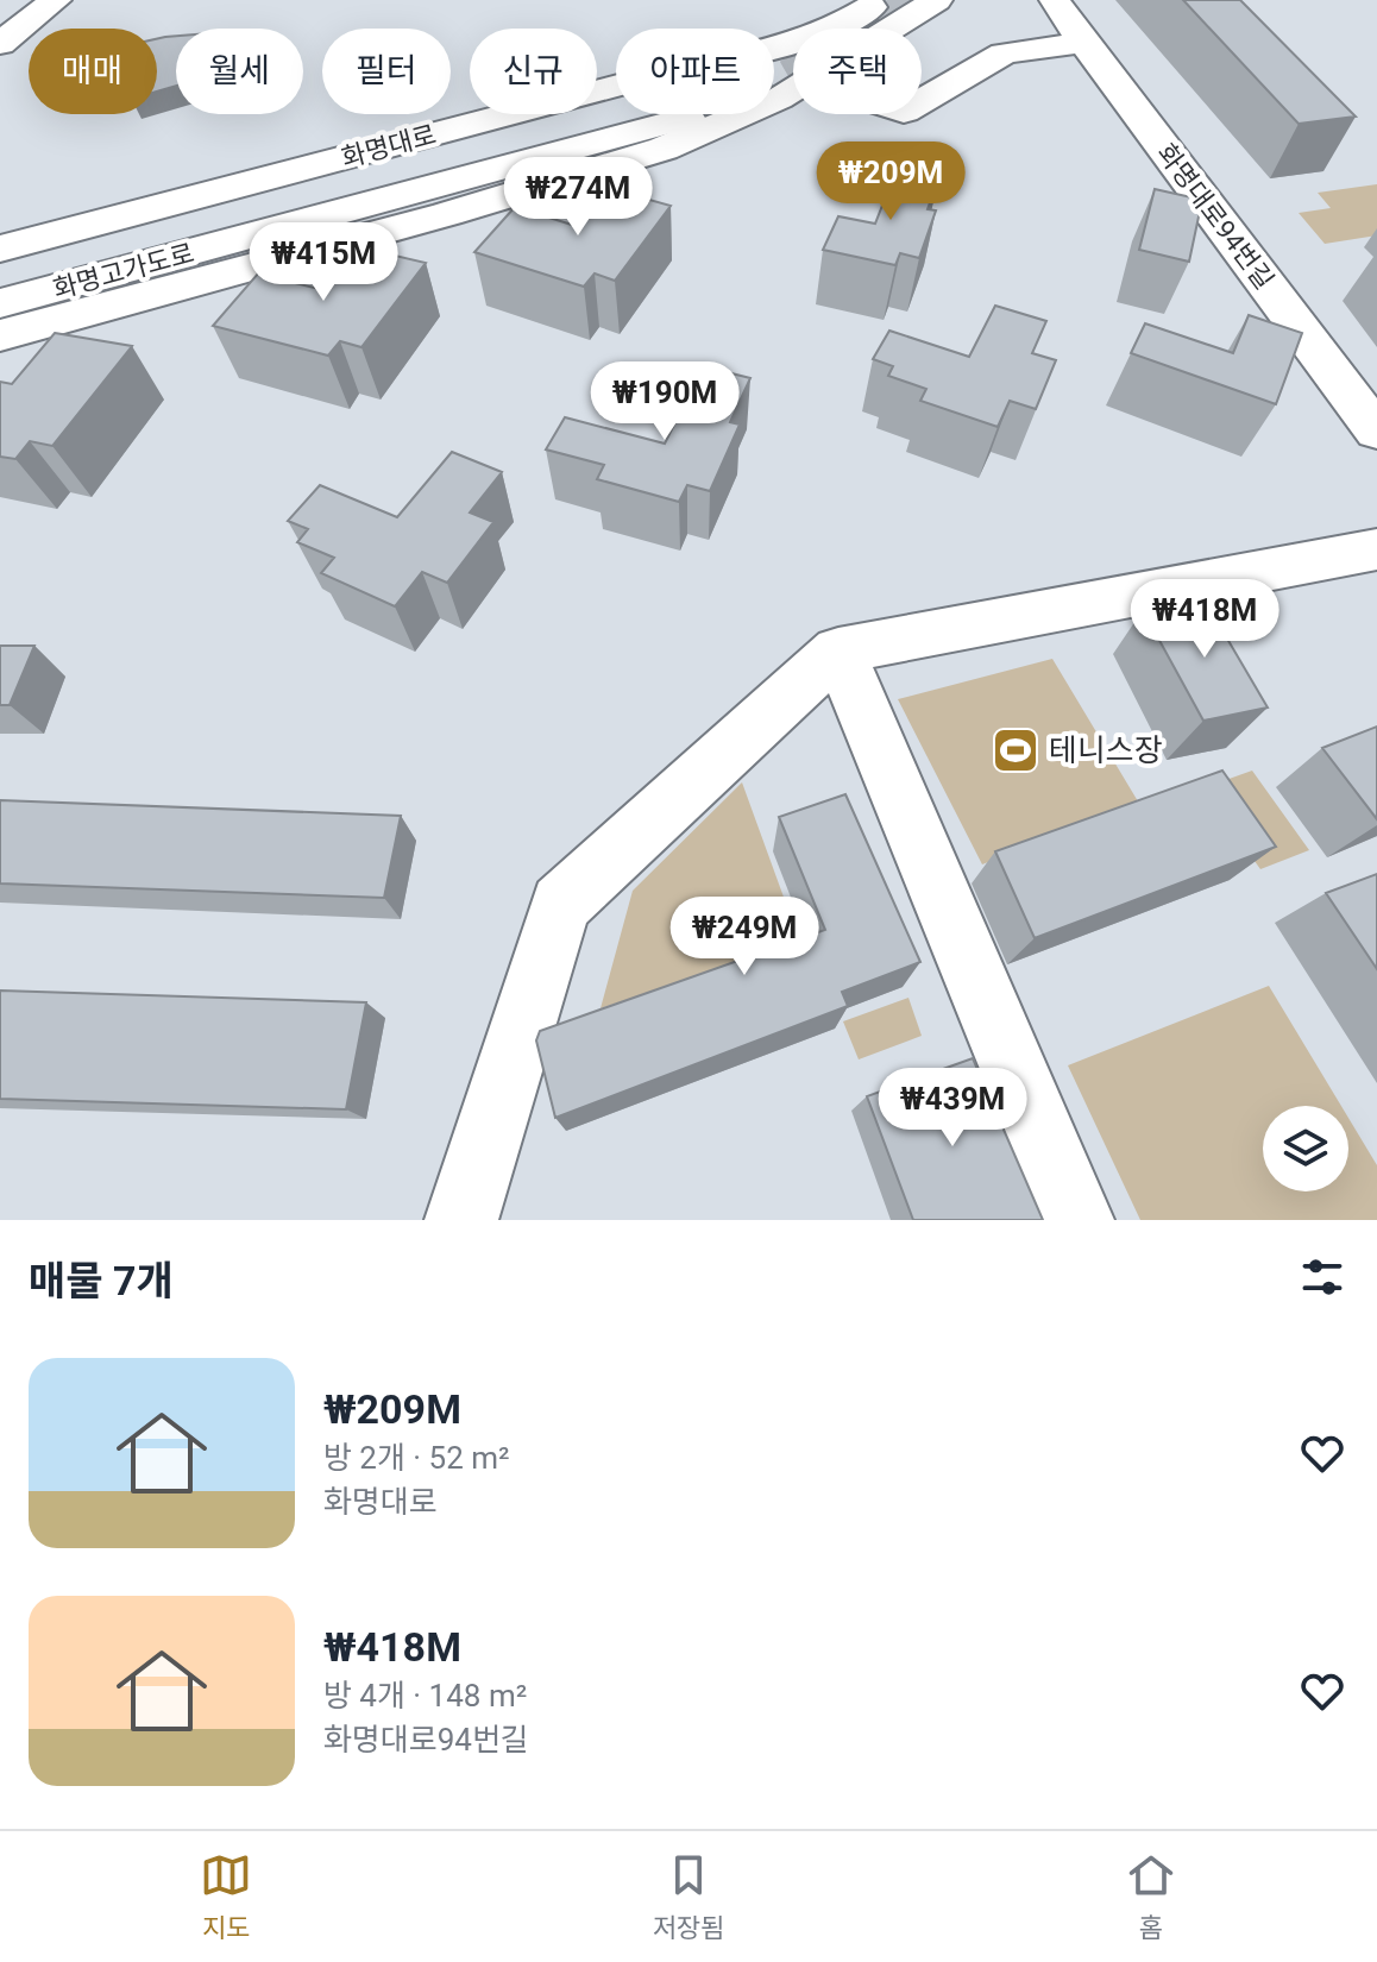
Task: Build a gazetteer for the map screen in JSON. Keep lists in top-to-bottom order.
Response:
{
  "streets": {
    "main road": ["화명대로", "화명대로94번길", "화명고가도로"]
  },
  "places": {
    "sports": ["테니스장"]
  },
  "page": {
    "chip": [
      "매매",
      "월세",
      "필터",
      "신규",
      "아파트",
      "주택"
    ],
    "price": [
      "₩209M",
      "₩274M",
      "₩415M",
      "₩190M",
      "₩418M",
      "₩249M",
      "₩439M"
    ],
    "heading": "매물 7개",
    "list": [
      {
        "name": "₩209M",
        "note": "방 2개 · 52 m² · 화명대로"
      },
      {
        "name": "₩418M",
        "note": "방 4개 · 148 m² · 화명대로94번길"
      }
    ],
    "tabs": ["지도", "저장됨", "홈"]
  }
}
